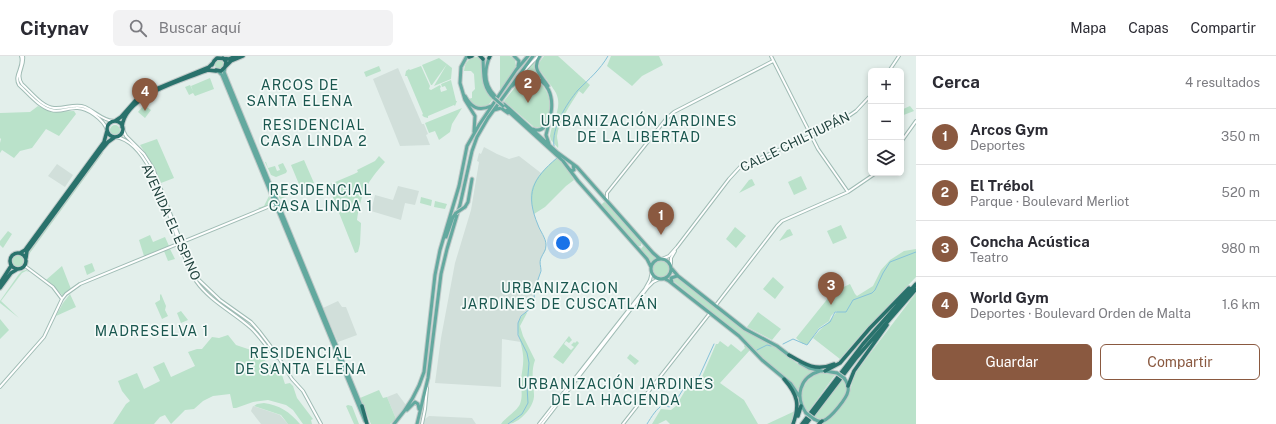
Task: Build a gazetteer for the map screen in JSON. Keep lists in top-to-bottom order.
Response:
{
  "streets": {
    "main road": ["CALLE CHILTIUPÁN", "AVENIDA EL ESPINO"]
  },
  "districts": [
    "ARCOS DE SANTA ELENA",
    "URBANIZACIÓN JARDINES DE LA LIBERTAD",
    "RESIDENCIAL CASA LINDA 2",
    "RESIDENCIAL CASA LINDA 1",
    "URBANIZACION JARDINES DE CUSCATLÁN",
    "MADRESELVA 1",
    "RESIDENCIAL DE SANTA ELENA",
    "URBANIZACIÓN JARDINES DE LA HACIENDA"
  ],
  "page": {
    "header": "Citynav",
    "search": "Buscar aquí",
    "nav": ["Mapa", "Capas", "Compartir"],
    "heading": ["Cerca", "4 resultados"],
    "map_buttons": ["+", "−"],
    "pins": [
      "2",
      "4",
      "1",
      "3"
    ],
    "list": [
      {
        "mark": "1",
        "name": "Arcos Gym",
        "note": "Deportes",
        "value": "350 m"
      },
      {
        "mark": "2",
        "name": "El Trébol",
        "note": "Parque · Boulevard Merliot",
        "value": "520 m"
      },
      {
        "mark": "3",
        "name": "Concha Acústica",
        "note": "Teatro",
        "value": "980 m"
      },
      {
        "mark": "4",
        "name": "World Gym",
        "note": "Deportes · Boulevard Orden de Malta",
        "value": "1.6 km"
      }
    ],
    "buttons": ["Guardar", "Compartir"]
  }
}
